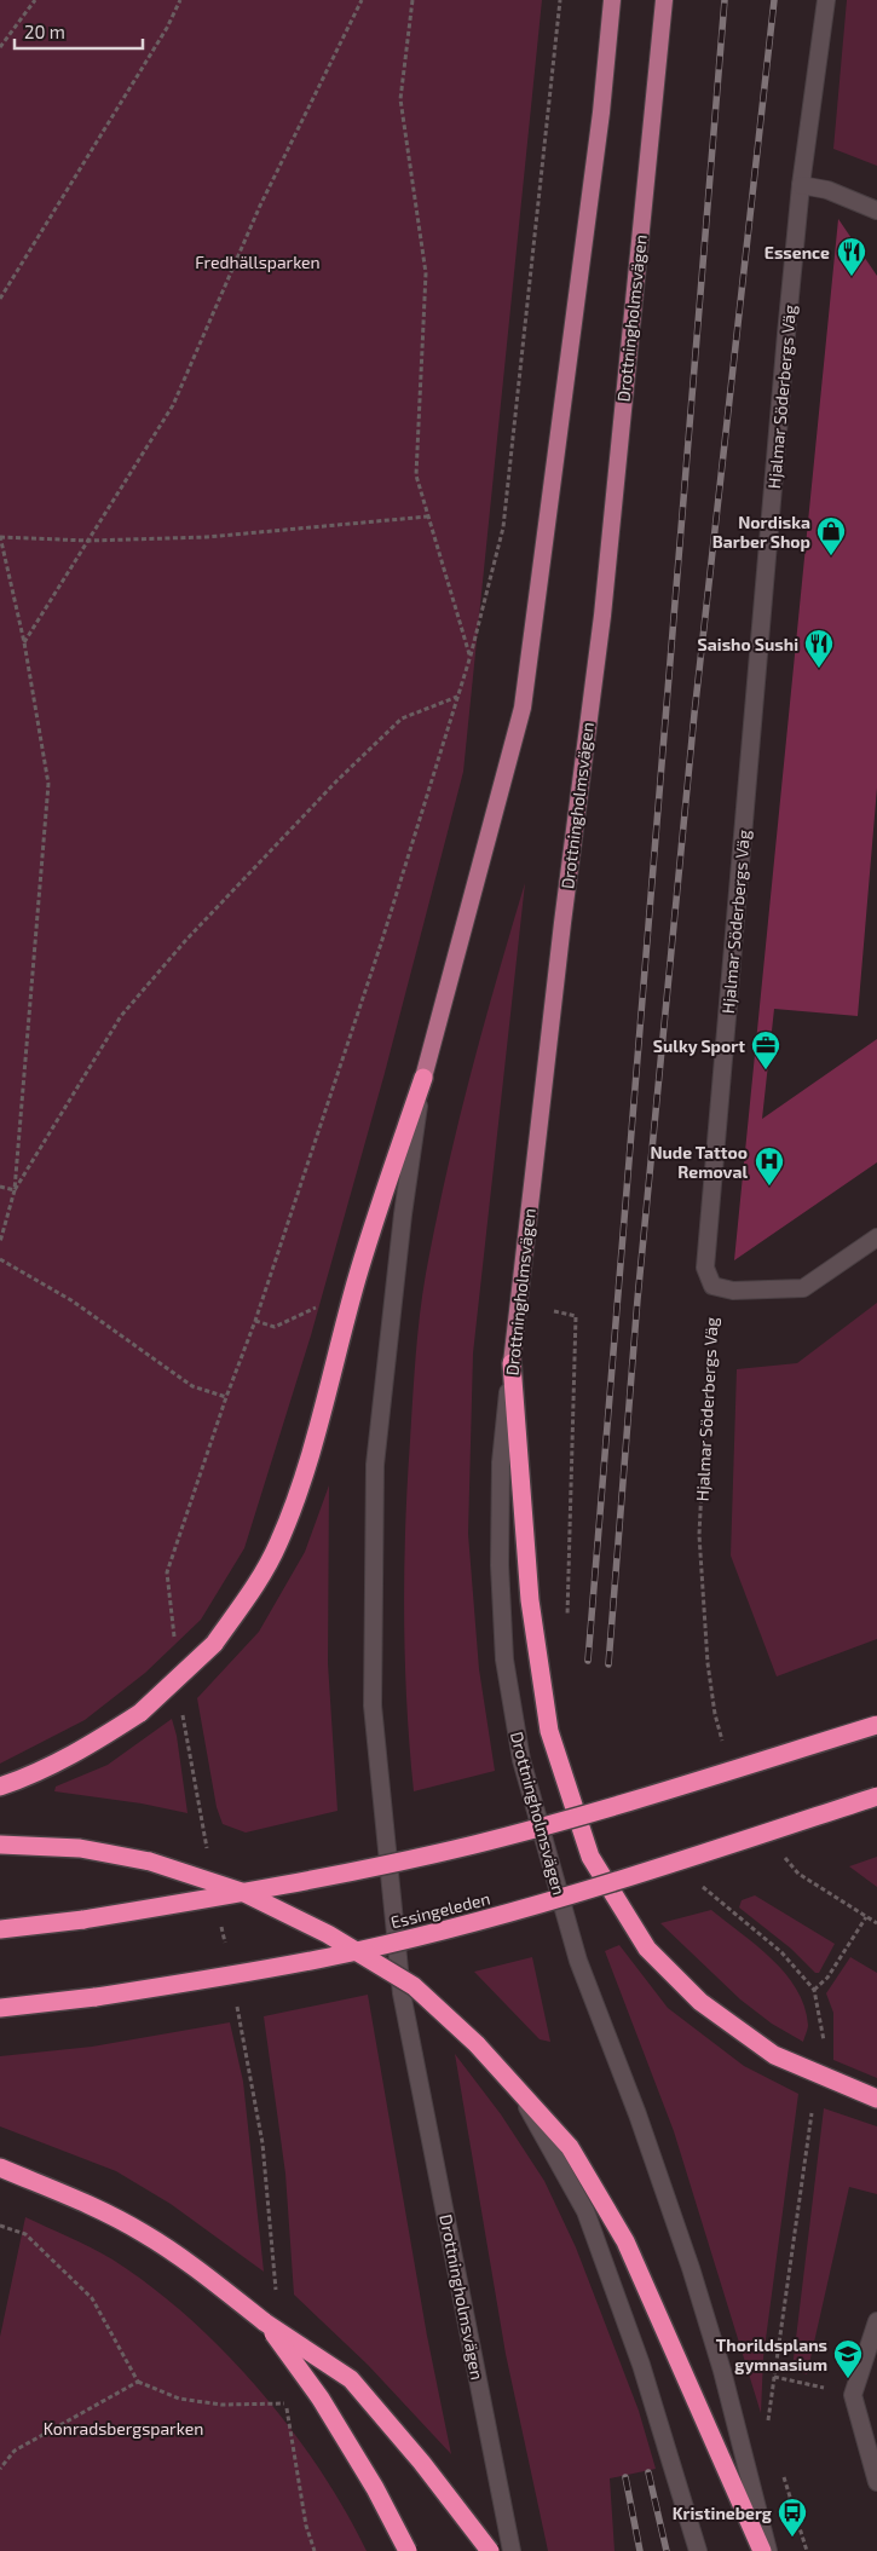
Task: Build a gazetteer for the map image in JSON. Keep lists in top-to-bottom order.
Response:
{
  "streets": {
    "highway": ["Essingeleden"],
    "main road": ["Drottningholmsvägen", "Hjalmar Söderbergs Väg"]
  },
  "parks": ["Fredhällsparken", "Konradsbergsparken"],
  "places": {
    "restaurant": ["Essence", "Saisho Sushi"],
    "shop": ["Nordiska Barber Shop"],
    "office": ["Sulky Sport"],
    "hospital": ["Nude Tattoo Removal"],
    "school or university": ["Thorildsplans gymnasium"],
    "bus stop": ["Kristineberg"]
  },
  "scale_bar": "20 m"
}
